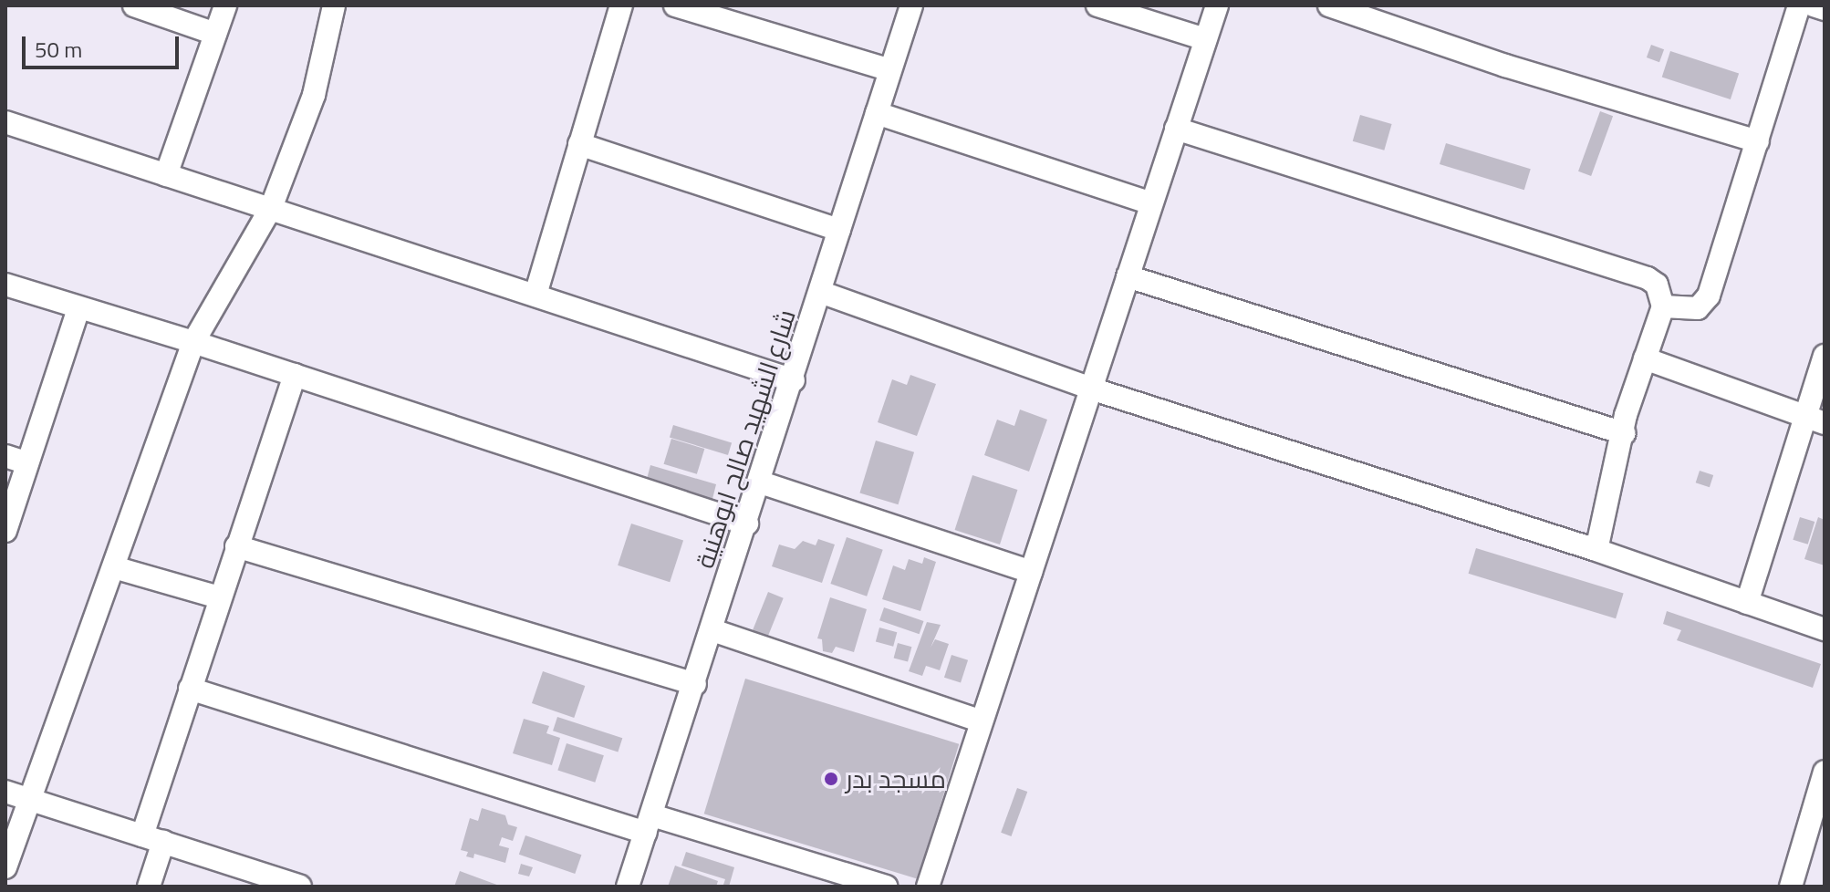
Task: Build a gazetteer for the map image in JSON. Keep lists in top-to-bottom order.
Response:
{
  "streets": {
    "street": ["شارع الشهيد صالح ابوهنية"]
  },
  "places": ["مسجد بدر"],
  "scale_bar": "50 m"
}
